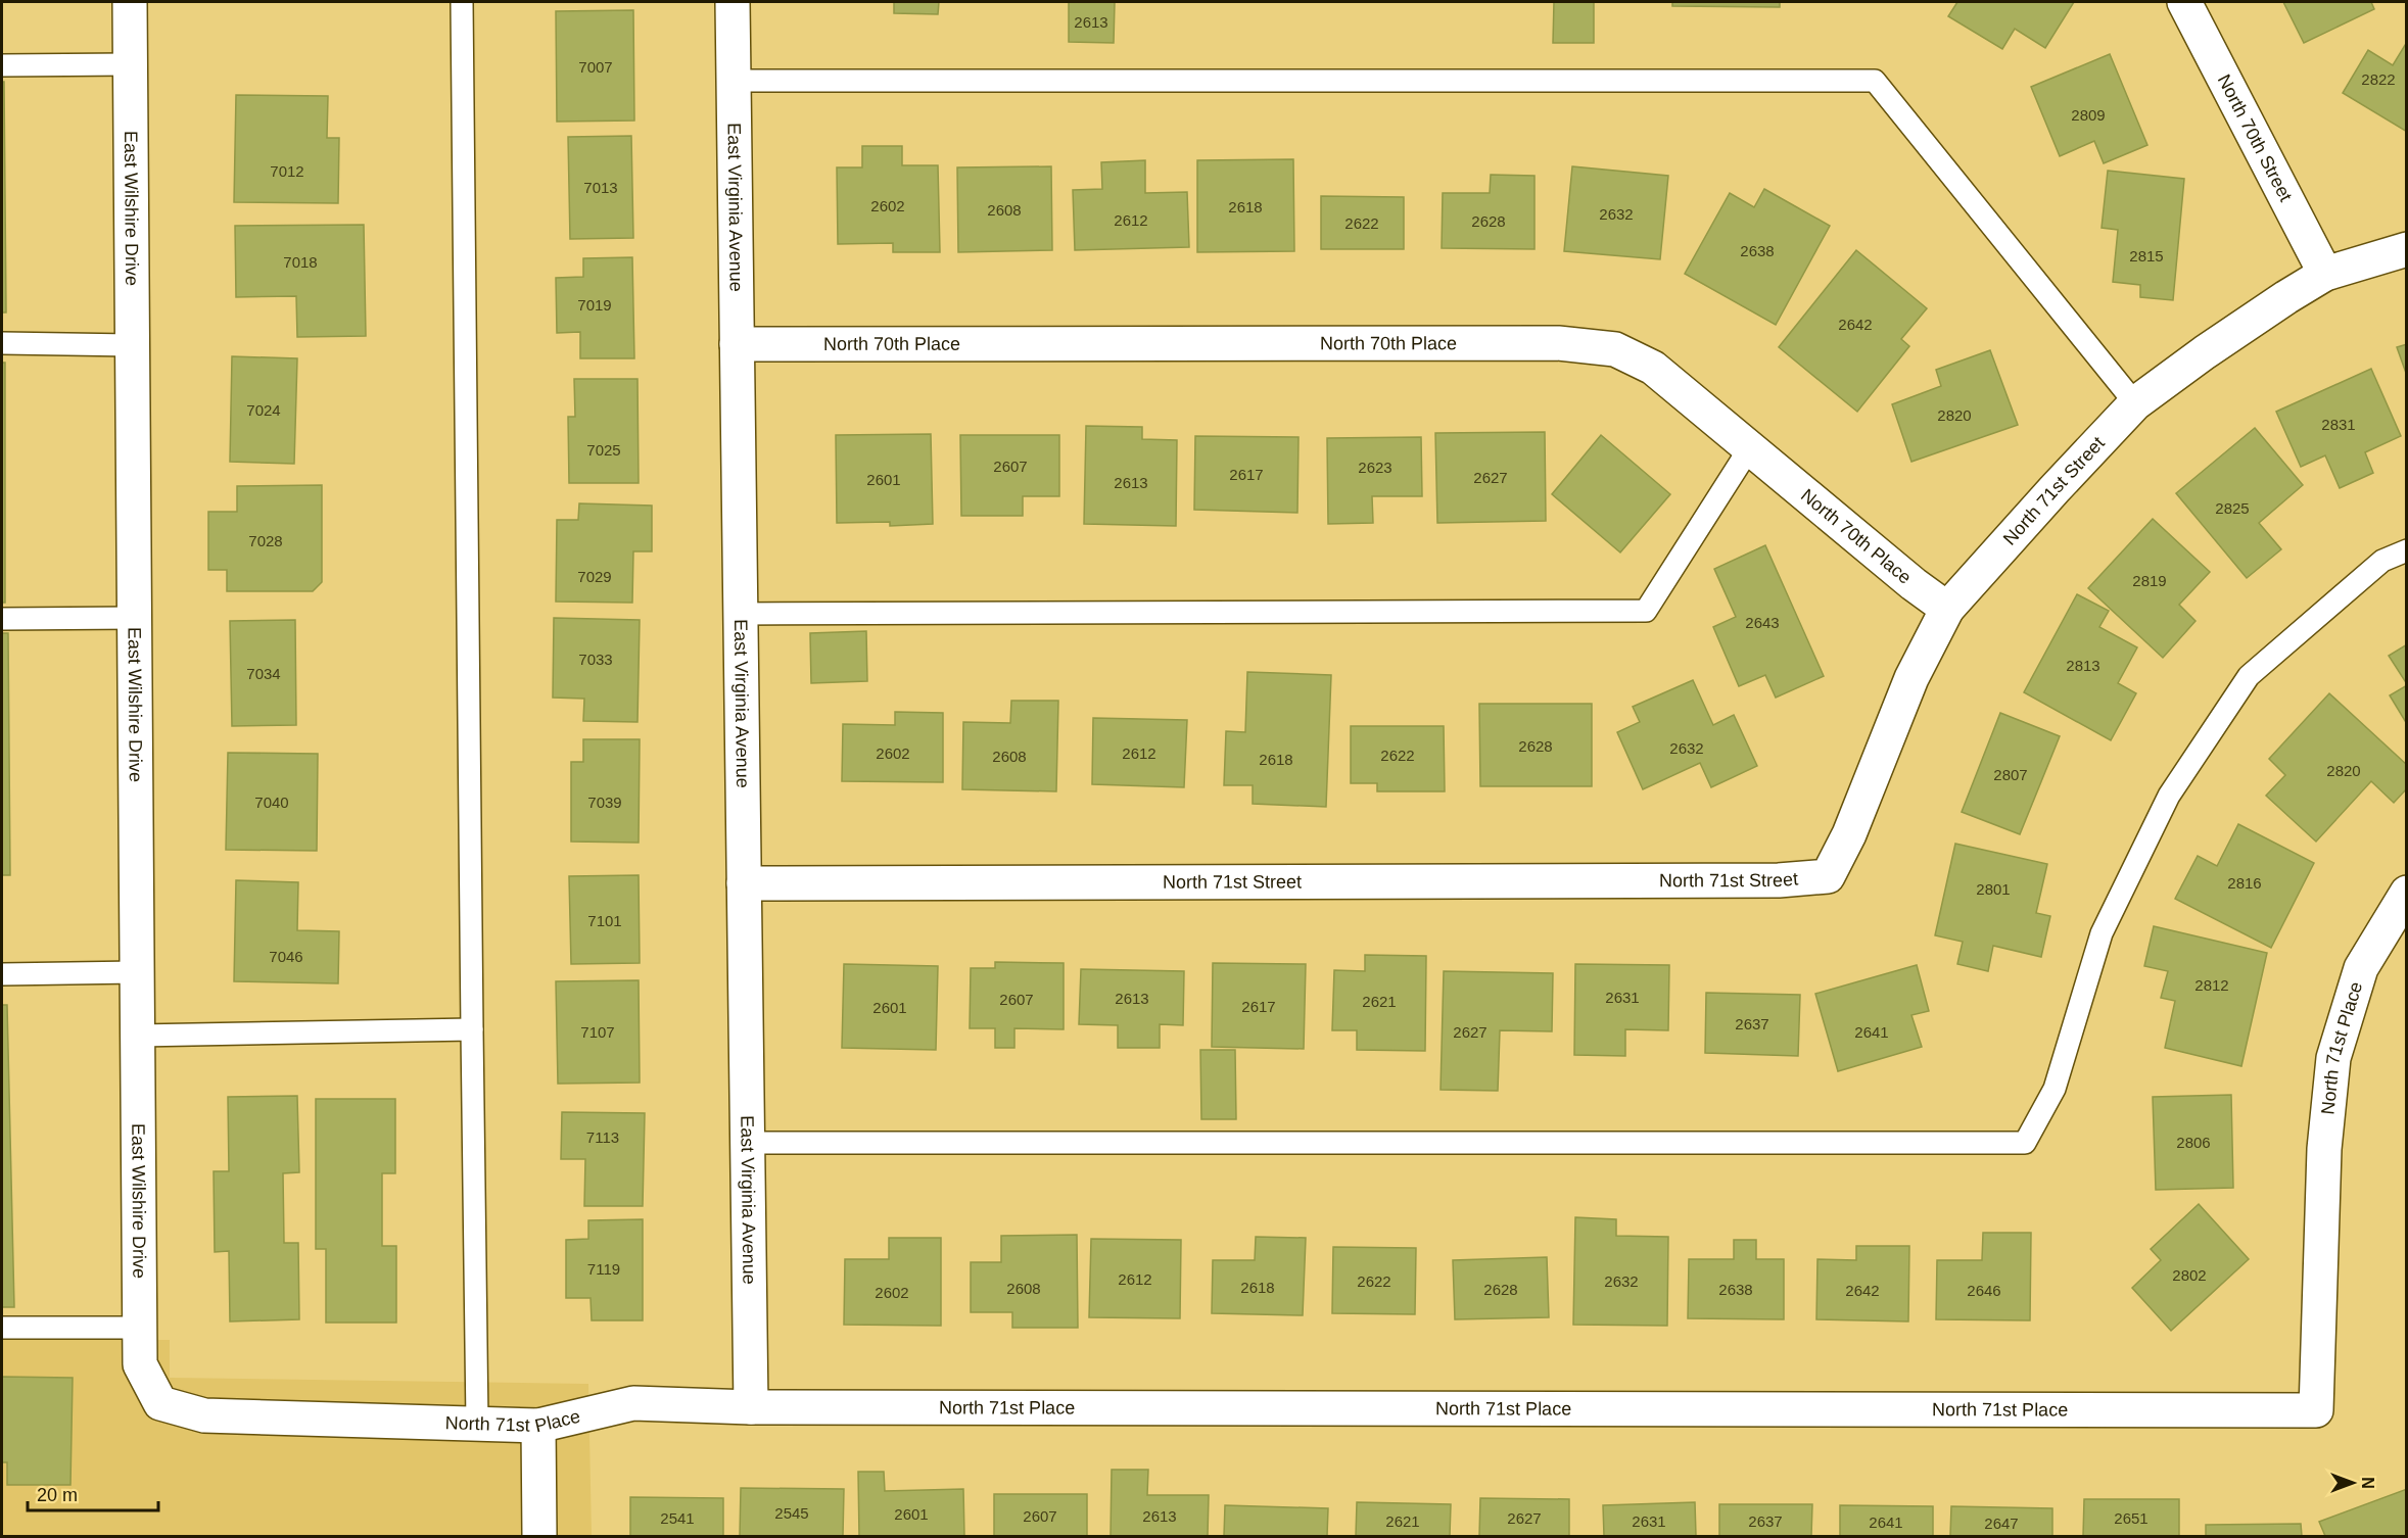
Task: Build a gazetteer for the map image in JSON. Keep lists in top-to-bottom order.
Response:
{
  "streets": {
    "street": [
      "North 70th Street",
      "East Wilshire Drive",
      "East Virginia Avenue",
      "North 70th Place",
      "North 71st Street",
      "North 71st Place"
    ]
  },
  "crossings": [
    ["North 70th Street", "North 71st Street"],
    ["East Wilshire Drive", "North 71st Place"],
    ["East Virginia Avenue", "North 70th Place"],
    ["East Virginia Avenue", "North 71st Street"],
    ["East Virginia Avenue", "North 71st Place"],
    ["North 70th Place", "North 71st Street"]
  ],
  "house_numbers": [
    "2613",
    "7007",
    "2822",
    "2809",
    "7012",
    "7013",
    "2602",
    "2618",
    "2608",
    "2632",
    "2612",
    "2628",
    "2622",
    "2638",
    "2815",
    "7018",
    "7019",
    "2642",
    "7024",
    "2820",
    "2831",
    "7025",
    "2607",
    "2623",
    "2617",
    "2627",
    "2601",
    "2613",
    "2825",
    "7028",
    "7029",
    "2819",
    "2643",
    "7033",
    "2813",
    "7034",
    "2628",
    "2632",
    "2602",
    "2612",
    "2622",
    "2608",
    "2618",
    "2820",
    "2807",
    "7040",
    "7039",
    "2816",
    "2801",
    "7101",
    "7046",
    "2812",
    "2631",
    "2613",
    "2607",
    "2621",
    "2617",
    "2601",
    "2637",
    "7107",
    "2627",
    "2641",
    "7113",
    "2806",
    "7119",
    "2802",
    "2612",
    "2622",
    "2632",
    "2618",
    "2608",
    "2628",
    "2638",
    "2642",
    "2646",
    "2602",
    "2545",
    "2601",
    "2607",
    "2613",
    "2541",
    "2627",
    "2651",
    "2621",
    "2631",
    "2637",
    "2641",
    "2647"
  ],
  "scale_bar": "20 m",
  "north": "right"
}
